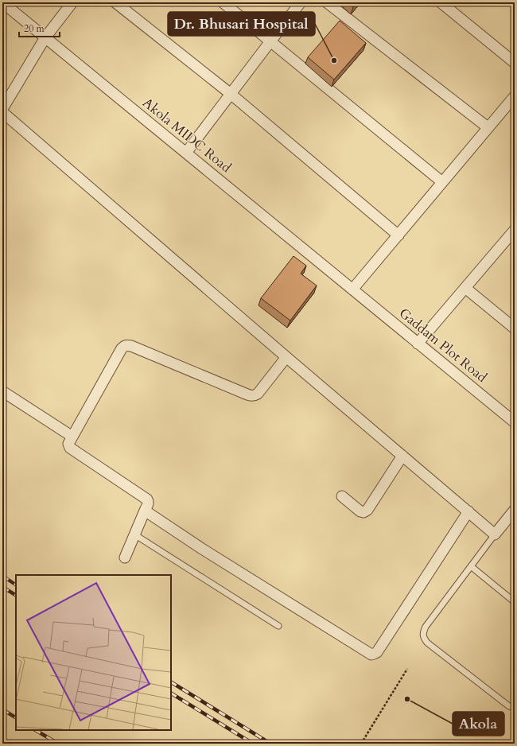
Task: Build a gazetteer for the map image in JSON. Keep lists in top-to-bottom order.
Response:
{
  "streets": {
    "street": ["Akola MIDC Road", "Gaddam Plot Road"]
  },
  "crossings": [
    ["Akola MIDC Road", "Gaddam Plot Road"]
  ],
  "places": ["Dr. Bhusari Hospital", "Akola"],
  "scale_bar": "20 m"
}
